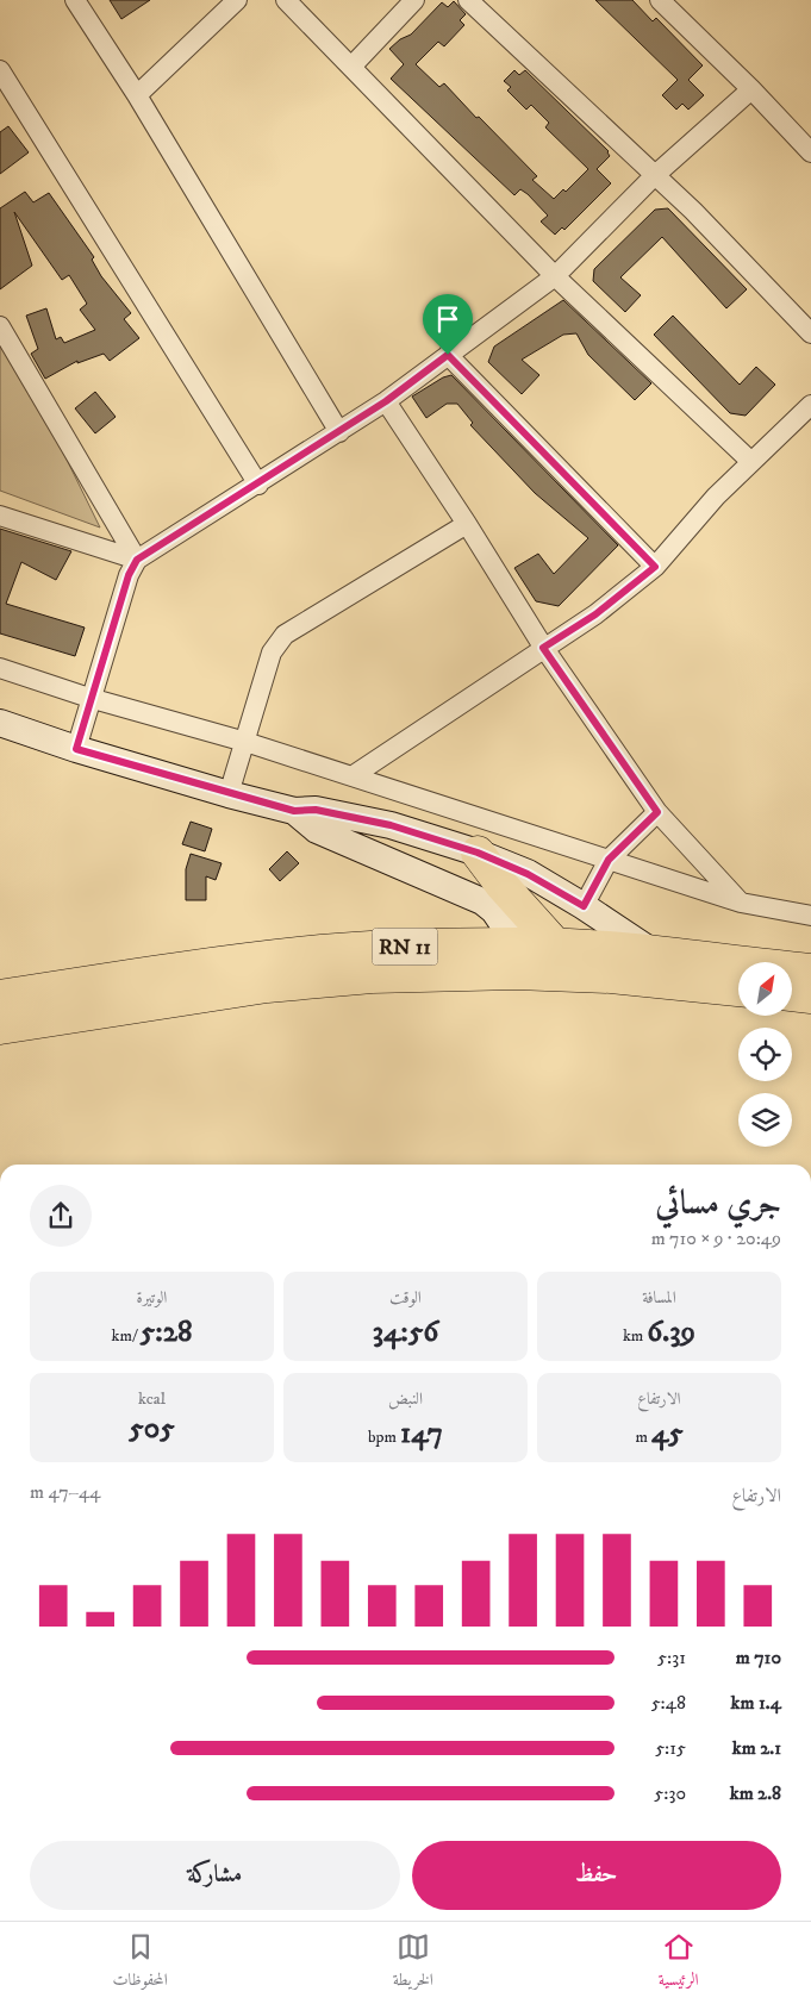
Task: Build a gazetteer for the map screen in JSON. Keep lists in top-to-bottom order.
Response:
{
  "streets": {
    "highway": ["RN 11"]
  },
  "north": "top right",
  "page": {
    "heading": ["جري مسائي", "20:49 · 9 × 710 m"],
    "stats": [
      ["المسافة", "6.39 km"],
      ["الوقت", "34:56"],
      ["الوتيرة", "5:28 /km"],
      ["الارتفاع", "45 m"],
      ["النبض", "147 bpm"],
      ["kcal", "505"]
    ],
    "chart": ["الارتفاع", "44–47 m"],
    "list": [
      {
        "name": "710 m",
        "note": "5:31"
      },
      {
        "name": "1.4 km",
        "note": "5:48"
      },
      {
        "name": "2.1 km",
        "note": "5:15"
      },
      {
        "name": "2.8 km",
        "note": "5:30"
      }
    ],
    "buttons": ["حفظ", "مشاركة"],
    "tabs": ["الرئيسية", "الخريطة", "المحفوظات"]
  }
}
